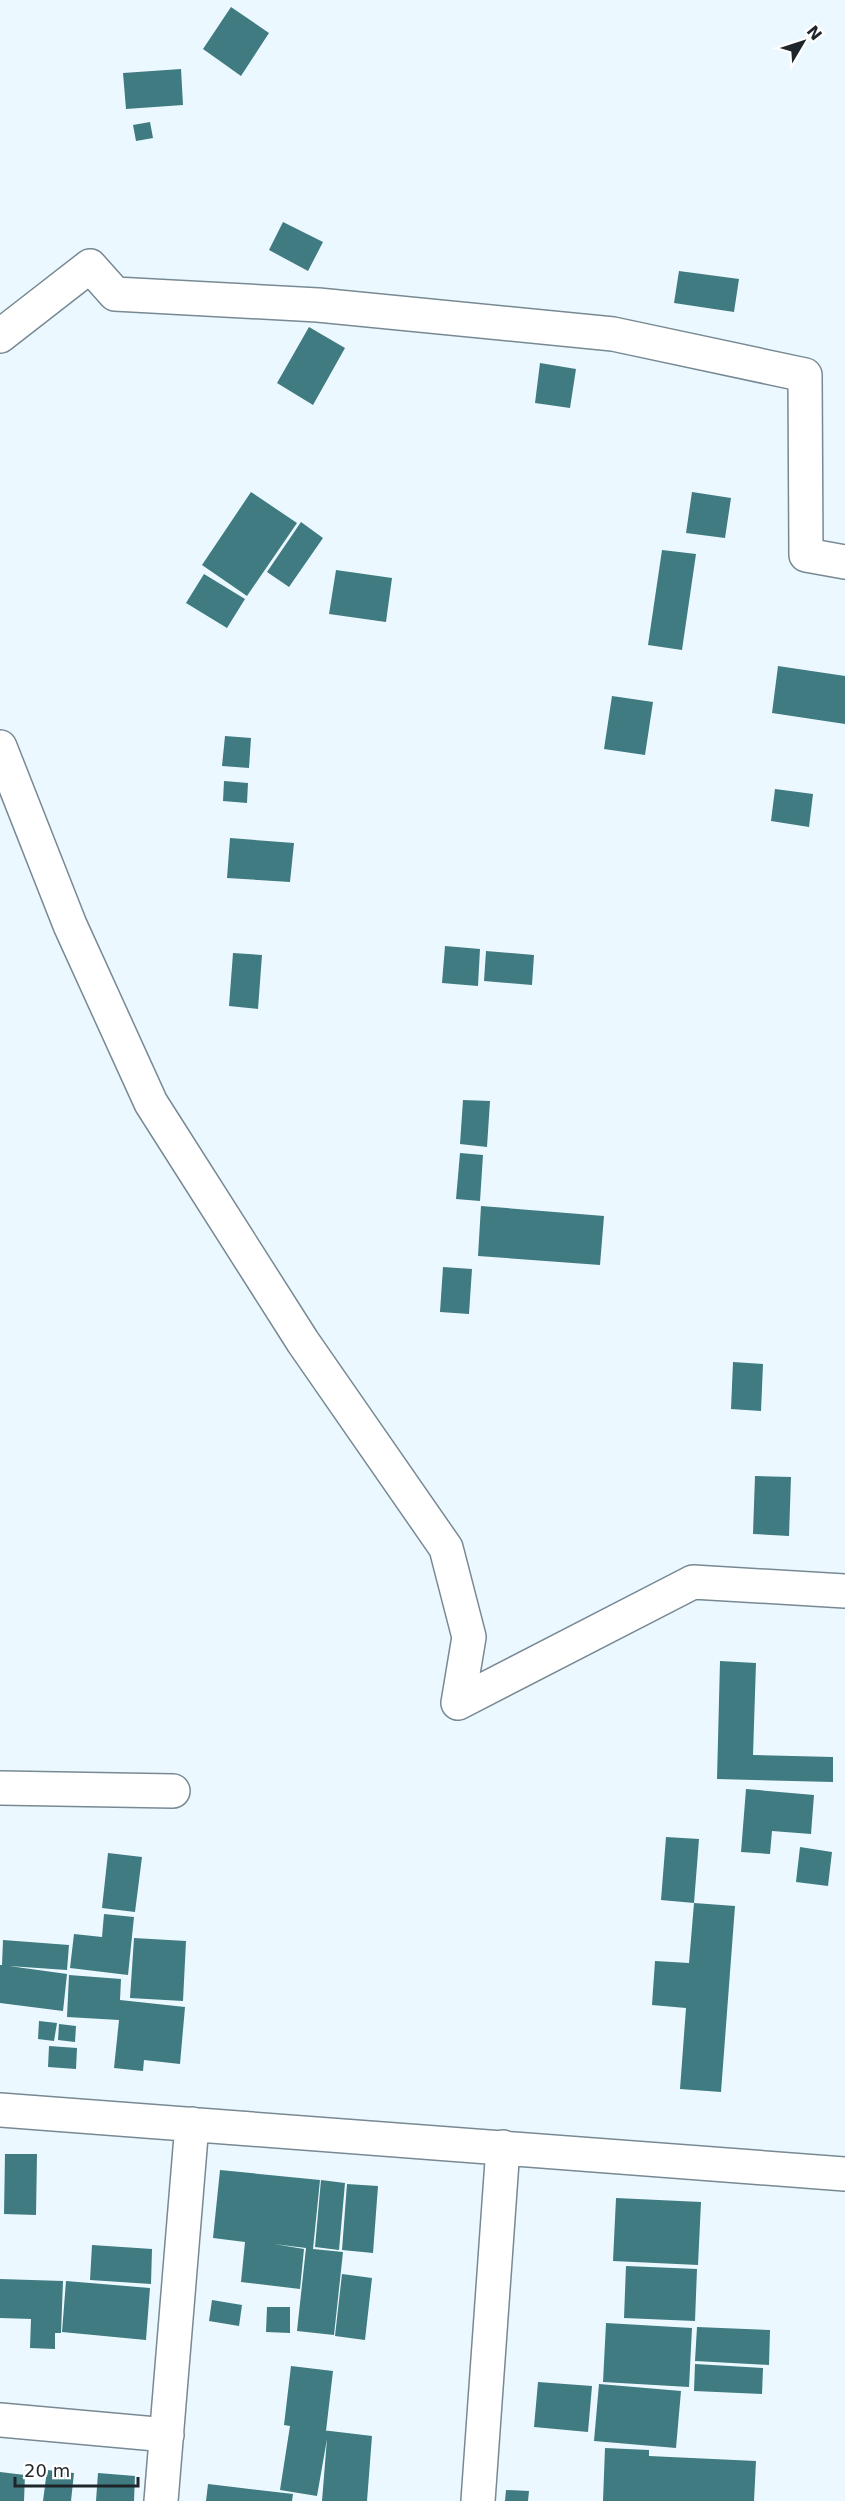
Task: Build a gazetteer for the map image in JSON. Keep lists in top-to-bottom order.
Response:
{
  "scale_bar": "20 m",
  "north": "top right"
}
